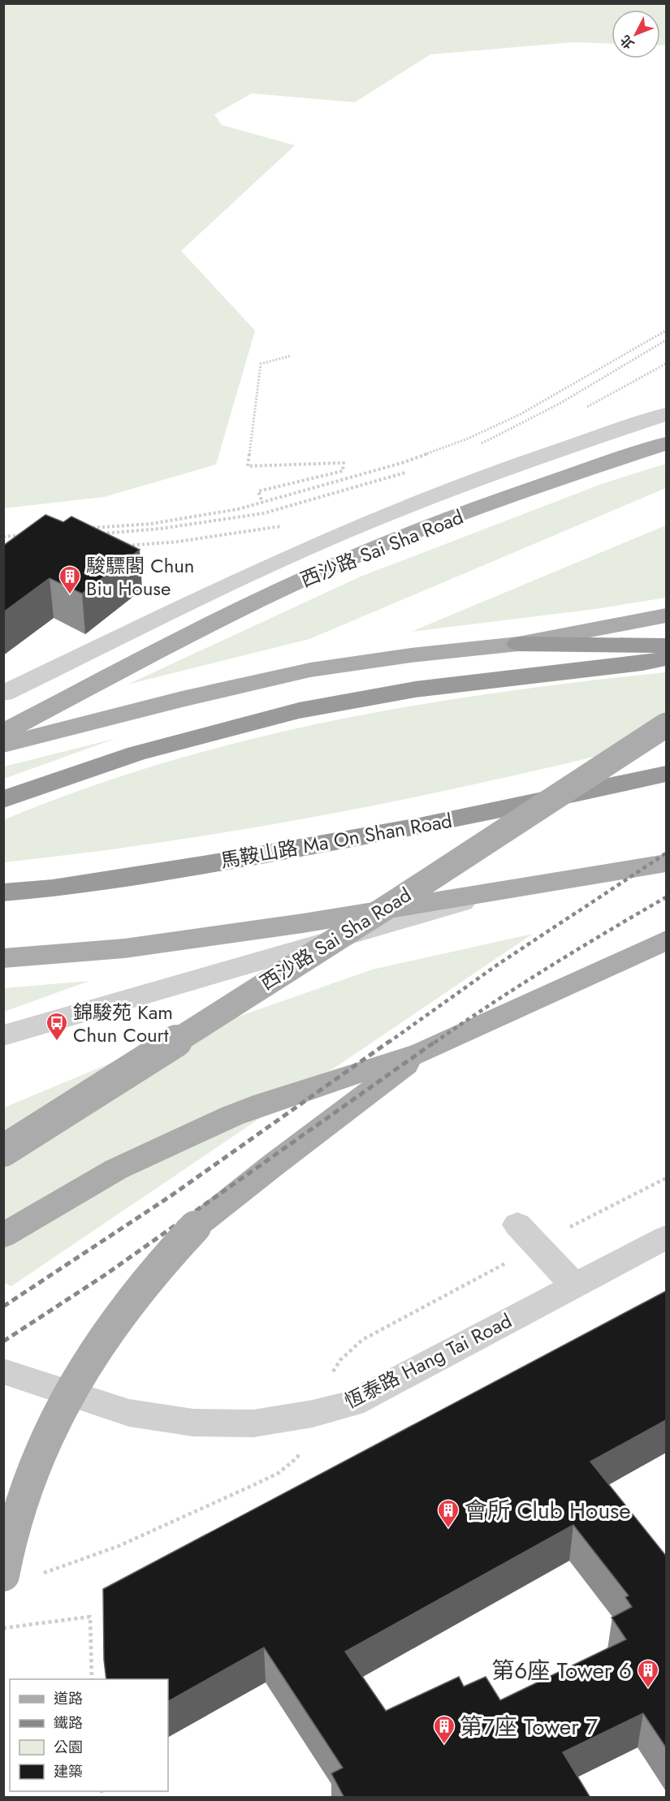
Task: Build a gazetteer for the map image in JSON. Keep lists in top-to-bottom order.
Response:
{
  "streets": {
    "highway": ["馬鞍山路 Ma On Shan Road"],
    "main road": ["西沙路 Sai Sha Road"],
    "street": ["恆泰路 Hang Tai Road"]
  },
  "places": {
    "building": [
      "駿驃閣 Chun Biu House",
      "會所 Club House",
      "第6座 Tower 6",
      "第7座 Tower 7"
    ],
    "bus stop": ["錦駿苑 Kam Chun Court"]
  },
  "legend": [
    "道路",
    "鐵路",
    "公園",
    "建築"
  ],
  "north": "bottom left"
}
